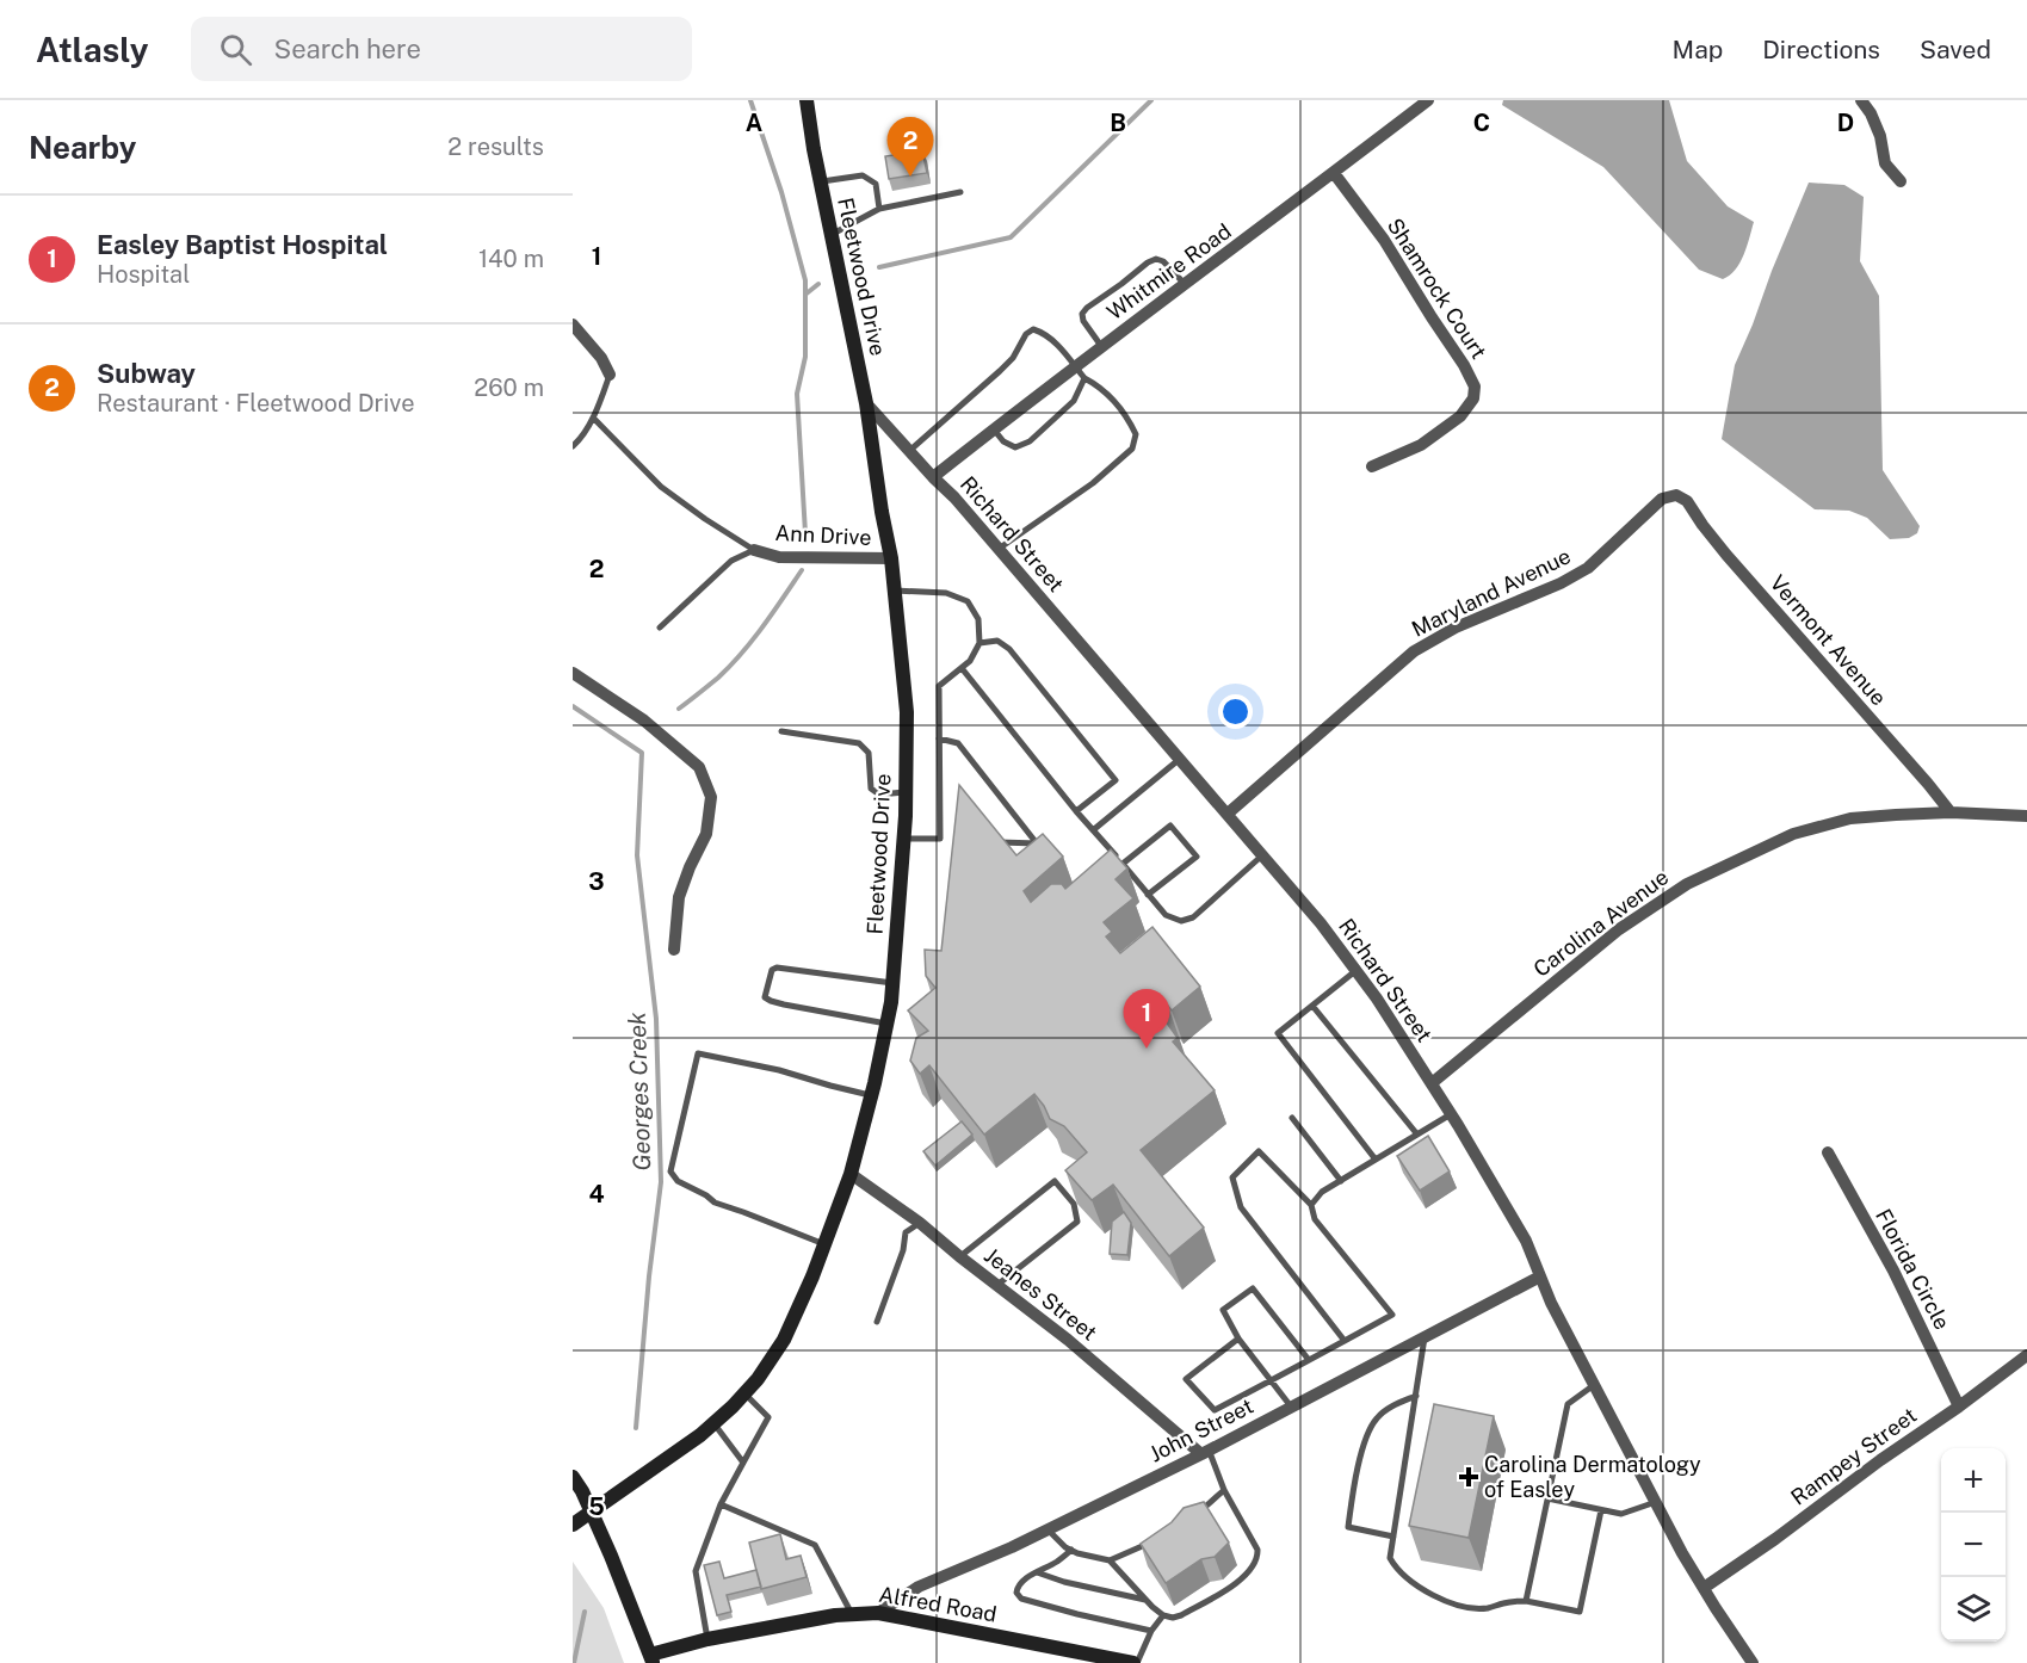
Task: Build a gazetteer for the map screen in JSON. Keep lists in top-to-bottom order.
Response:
{
  "streets": {
    "street": [
      "Whitmire Road",
      "Fleetwood Drive",
      "Shamrock Court",
      "Richard Street",
      "Ann Drive",
      "Maryland Avenue",
      "Vermont Avenue",
      "Carolina Avenue",
      "Florida Circle",
      "Jeanes Street",
      "John Street",
      "Rampey Street",
      "Alfred Road"
    ]
  },
  "crossings": [
    ["Whitmire Road", "Shamrock Court"],
    ["Whitmire Road", "Richard Street"],
    ["Fleetwood Drive", "Richard Street"],
    ["Fleetwood Drive", "Ann Drive"],
    ["Fleetwood Drive", "Jeanes Street"],
    ["Richard Street", "Maryland Avenue"],
    ["Richard Street", "Carolina Avenue"],
    ["Richard Street", "John Street"],
    ["Richard Street", "Rampey Street"],
    ["Maryland Avenue", "Vermont Avenue"],
    ["Vermont Avenue", "Carolina Avenue"],
    ["Florida Circle", "Rampey Street"],
    ["Jeanes Street", "John Street"],
    ["John Street", "Alfred Road"]
  ],
  "water": ["Georges Creek"],
  "places": {
    "health": ["Carolina Dermatology of Easley"]
  },
  "page": {
    "header": "Atlasly",
    "search": "Search here",
    "nav": ["Map", "Directions", "Saved"],
    "heading": ["Nearby", "2 results"],
    "pins": ["2", "1"],
    "list": [
      {
        "mark": "1",
        "name": "Easley Baptist Hospital",
        "note": "Hospital",
        "value": "140 m"
      },
      {
        "mark": "2",
        "name": "Subway",
        "note": "Restaurant · Fleetwood Drive",
        "value": "260 m"
      }
    ],
    "map_buttons": ["+", "−"]
  },
  "grid": {
    "columns": [
      "A",
      "B",
      "C",
      "D"
    ],
    "rows": [
      "1",
      "2",
      "3",
      "4",
      "5"
    ]
  }
}
